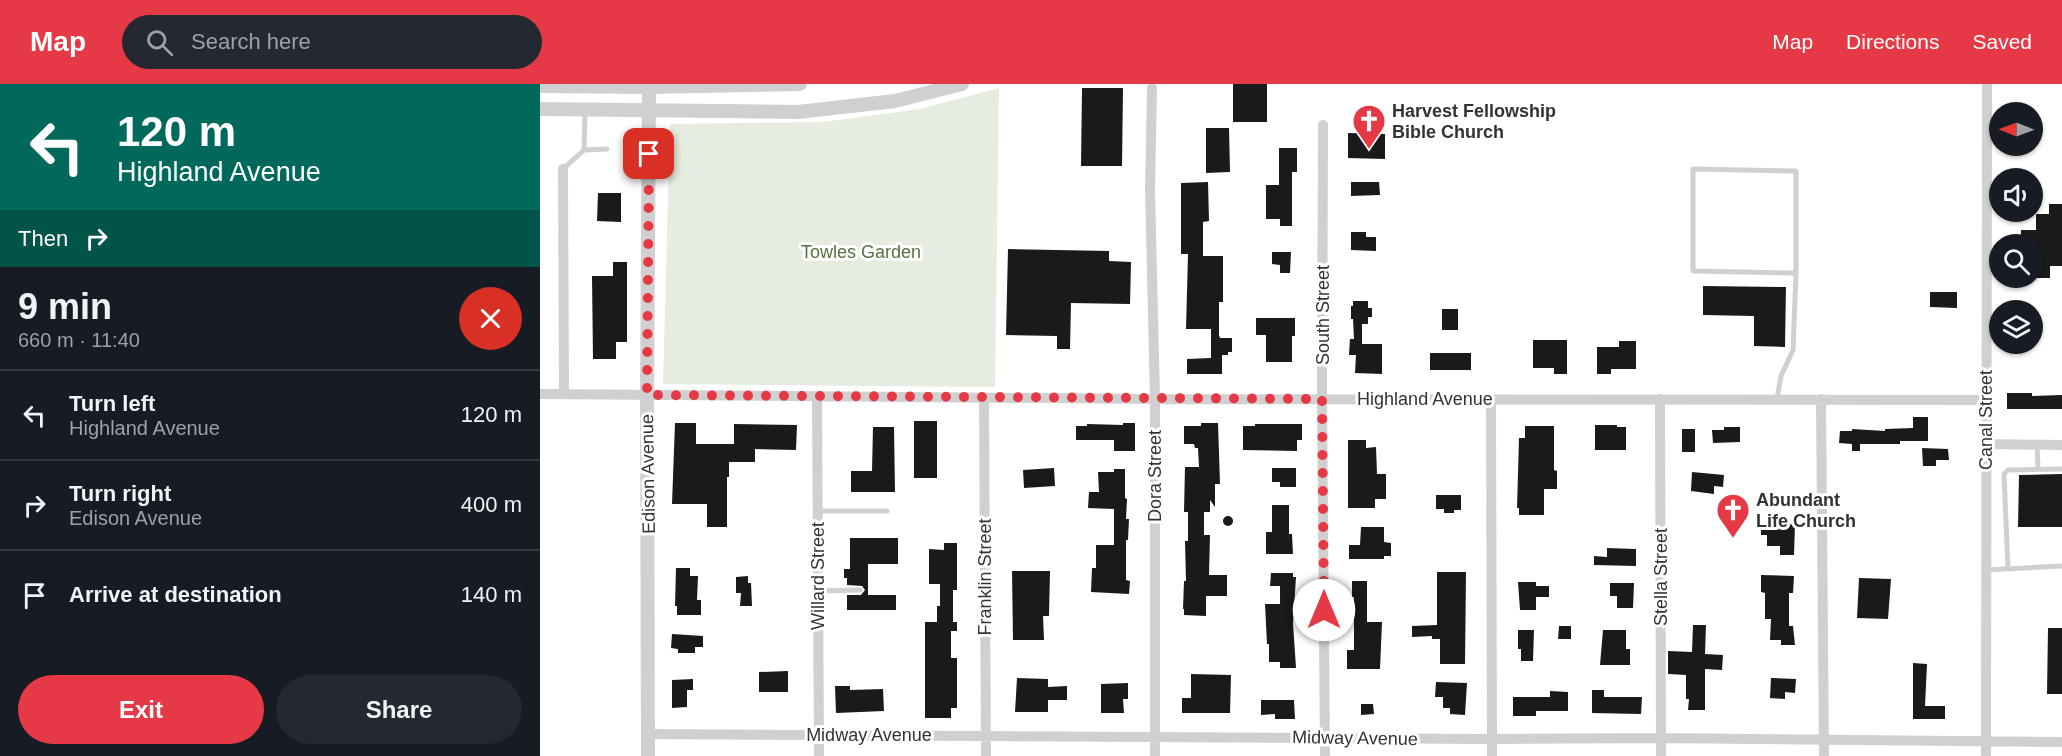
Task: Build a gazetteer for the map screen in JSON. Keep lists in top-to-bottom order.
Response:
{
  "streets": {
    "street": [
      "South Street",
      "Highland Avenue",
      "Canal Street",
      "Edison Avenue",
      "Dora Street",
      "Willard Street",
      "Franklin Street",
      "Stella Street",
      "Midway Avenue"
    ]
  },
  "crossings": [
    ["South Street", "Highland Avenue"],
    ["South Street", "Midway Avenue"],
    ["Highland Avenue", "Canal Street"],
    ["Highland Avenue", "Edison Avenue"],
    ["Highland Avenue", "Dora Street"],
    ["Highland Avenue", "Willard Street"],
    ["Highland Avenue", "Franklin Street"],
    ["Highland Avenue", "Stella Street"],
    ["Canal Street", "Midway Avenue"],
    ["Edison Avenue", "Midway Avenue"],
    ["Dora Street", "Midway Avenue"],
    ["Willard Street", "Midway Avenue"],
    ["Franklin Street", "Midway Avenue"],
    ["Stella Street", "Midway Avenue"]
  ],
  "parks": ["Towles Garden"],
  "places": {
    "church": ["Harvest Fellowship Bible Church", "Abundant Life Church"]
  },
  "north": "left",
  "page": {
    "header": "Map",
    "search": "Search here",
    "nav": ["Map", "Directions", "Saved"],
    "turn": ["120 m", "Highland Avenue"],
    "then": "Then",
    "heading": ["9 min", "660 m · 11:40"],
    "list": [
      {
        "name": "Turn left",
        "note": "Highland Avenue",
        "value": "120 m"
      },
      {
        "name": "Turn right",
        "note": "Edison Avenue",
        "value": "400 m"
      },
      {
        "name": "Arrive at destination",
        "value": "140 m"
      }
    ],
    "buttons": ["Exit", "Share"]
  }
}
